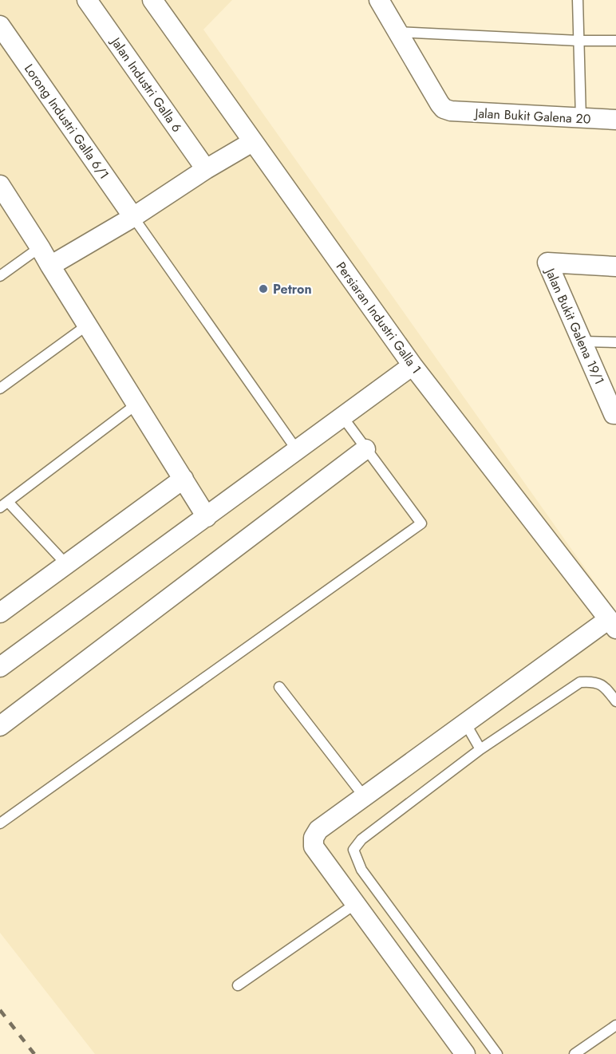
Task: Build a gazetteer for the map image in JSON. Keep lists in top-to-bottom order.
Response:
{
  "streets": {
    "street": [
      "Jalan Industri Galla 6",
      "Jalan Bukit Galena 20",
      "Lorong Industri Galla 6/1",
      "Persiaran Industri Galla 1",
      "Jalan Bukit Galena 19/1"
    ]
  },
  "places": ["Petron"]
}
